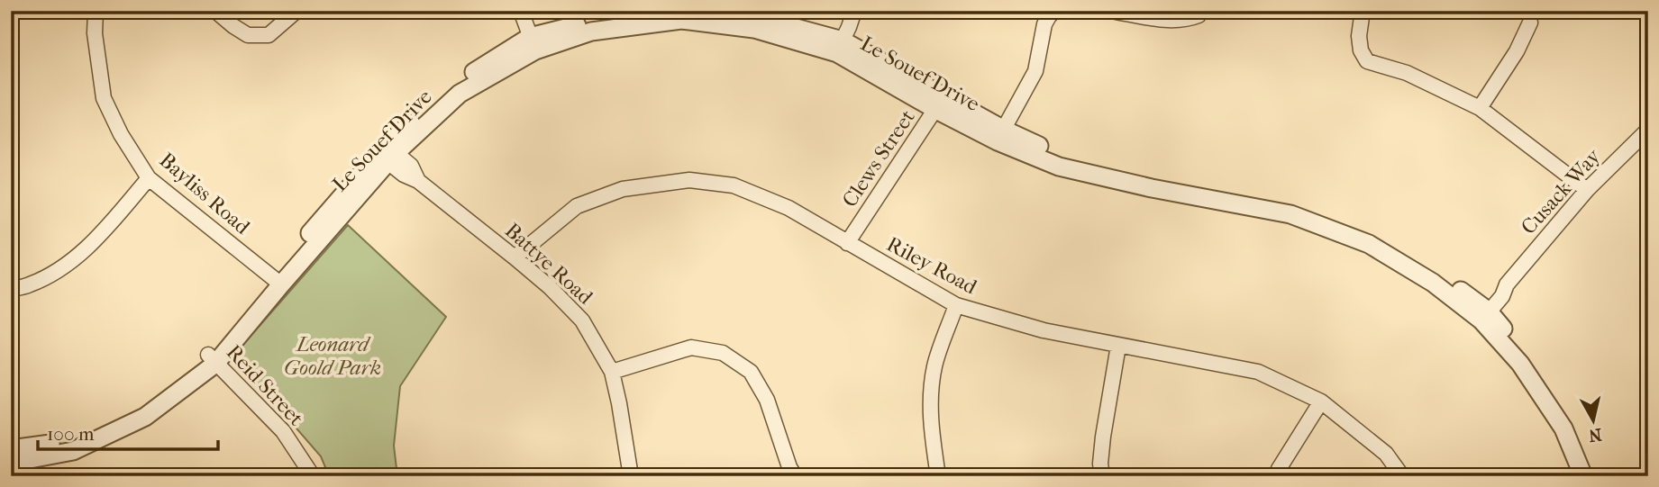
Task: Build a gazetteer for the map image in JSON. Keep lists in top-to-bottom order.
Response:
{
  "streets": {
    "street": [
      "Le Souef Drive",
      "Clews Street",
      "Cusack Way",
      "Bayliss Road",
      "Battye Road",
      "Riley Road",
      "Reid Street"
    ]
  },
  "crossings": [
    ["Le Souef Drive", "Clews Street"],
    ["Le Souef Drive", "Cusack Way"],
    ["Le Souef Drive", "Bayliss Road"],
    ["Le Souef Drive", "Battye Road"],
    ["Le Souef Drive", "Reid Street"],
    ["Clews Street", "Riley Road"],
    ["Battye Road", "Riley Road"]
  ],
  "parks": ["Leonard Goold Park"],
  "scale_bar": "100 m",
  "north": "bottom"
}
